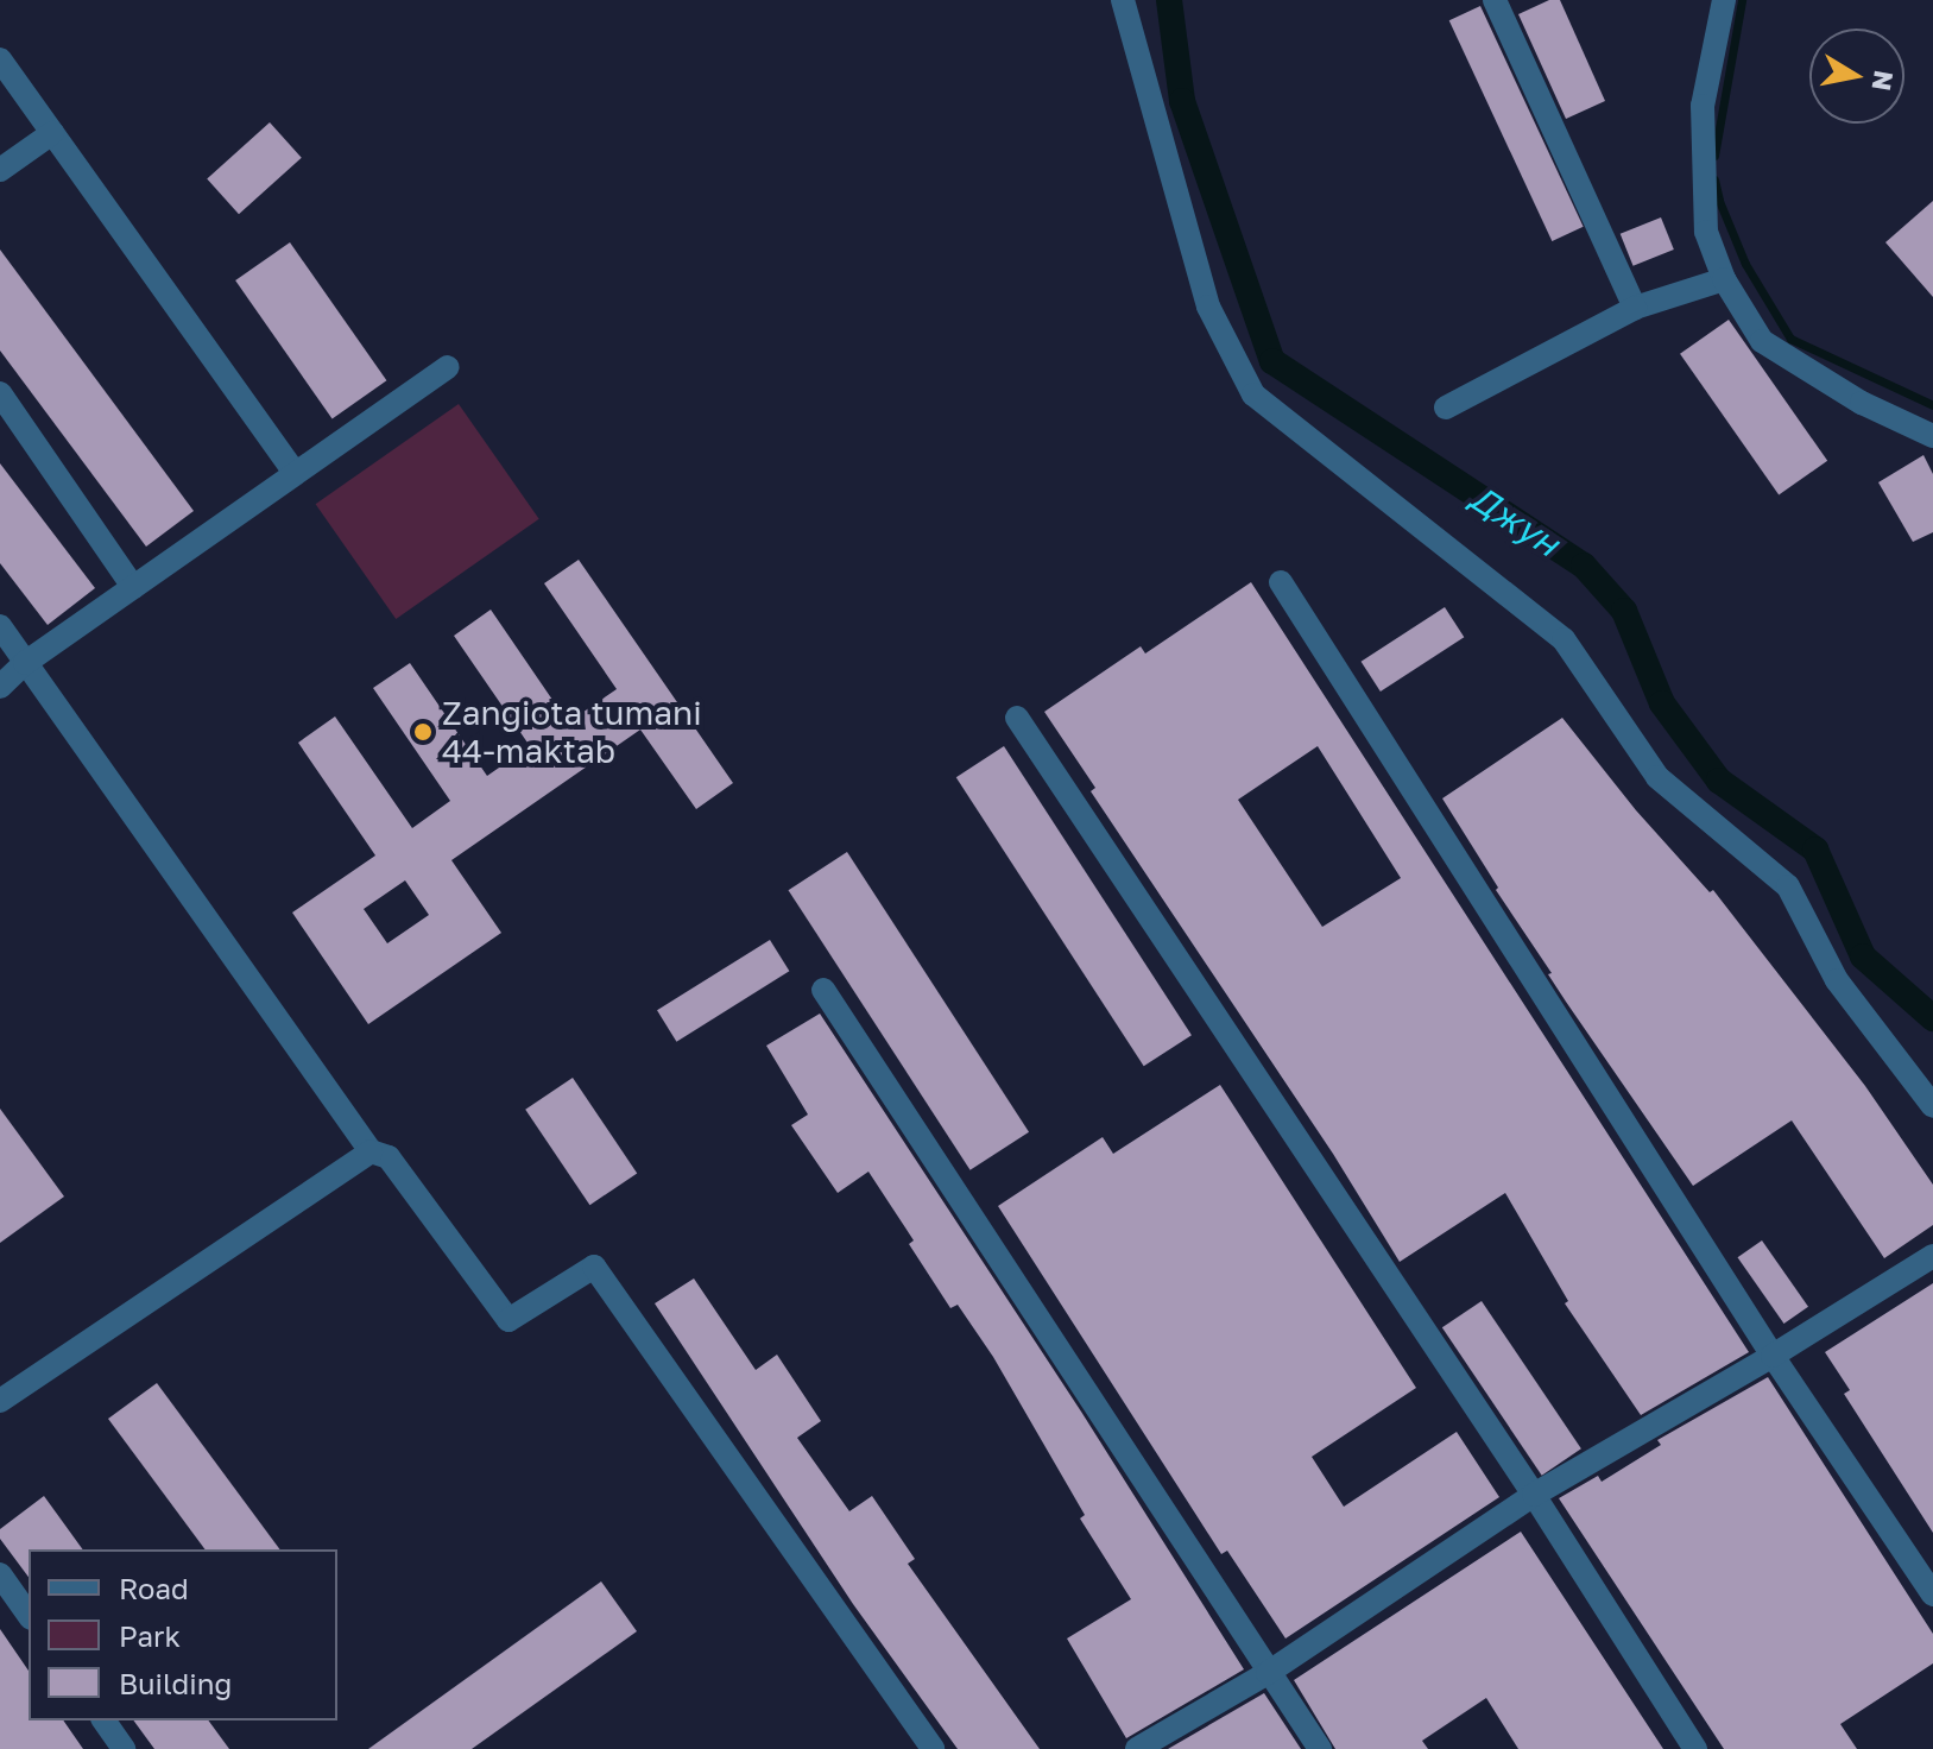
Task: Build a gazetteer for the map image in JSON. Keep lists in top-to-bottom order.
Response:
{
  "water": ["Джун"],
  "places": ["Zangiota tumani 44-maktab"],
  "legend": ["Road", "Park", "Building"],
  "north": "right"
}
